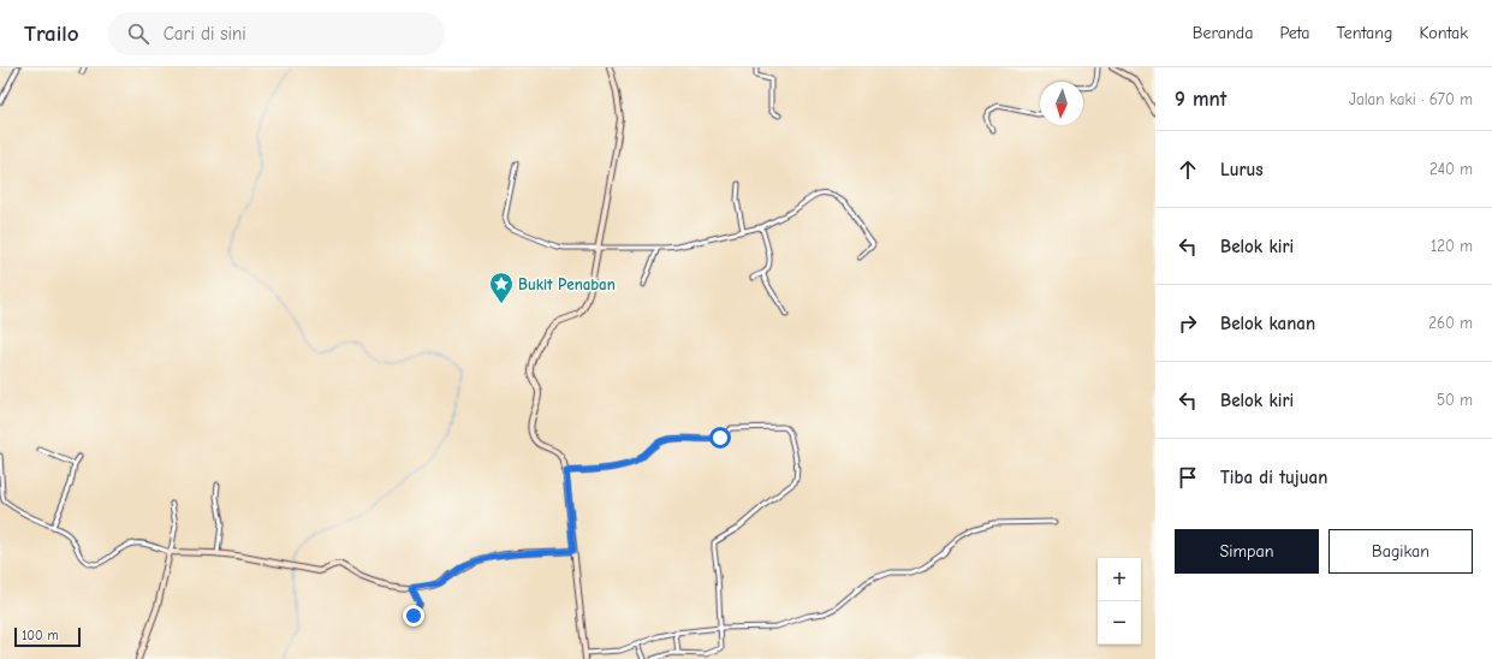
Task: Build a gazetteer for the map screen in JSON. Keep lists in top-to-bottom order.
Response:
{
  "places": {
    "place": ["Bukit Penaban"]
  },
  "scale_bar": "100 m",
  "north": "bottom",
  "page": {
    "header": "Trailo",
    "search": "Cari di sini",
    "nav": [
      "Beranda",
      "Peta",
      "Tentang",
      "Kontak"
    ],
    "heading": ["9 mnt", "Jalan kaki · 670 m"],
    "list": [
      ["Lurus", "240 m"],
      ["Belok kiri", "120 m"],
      ["Belok kanan", "260 m"],
      ["Belok kiri", "50 m"],
      "Tiba di tujuan"
    ],
    "buttons": ["Simpan", "Bagikan"],
    "map_buttons": ["+", "−"],
    "scale": "100 m"
  }
}
